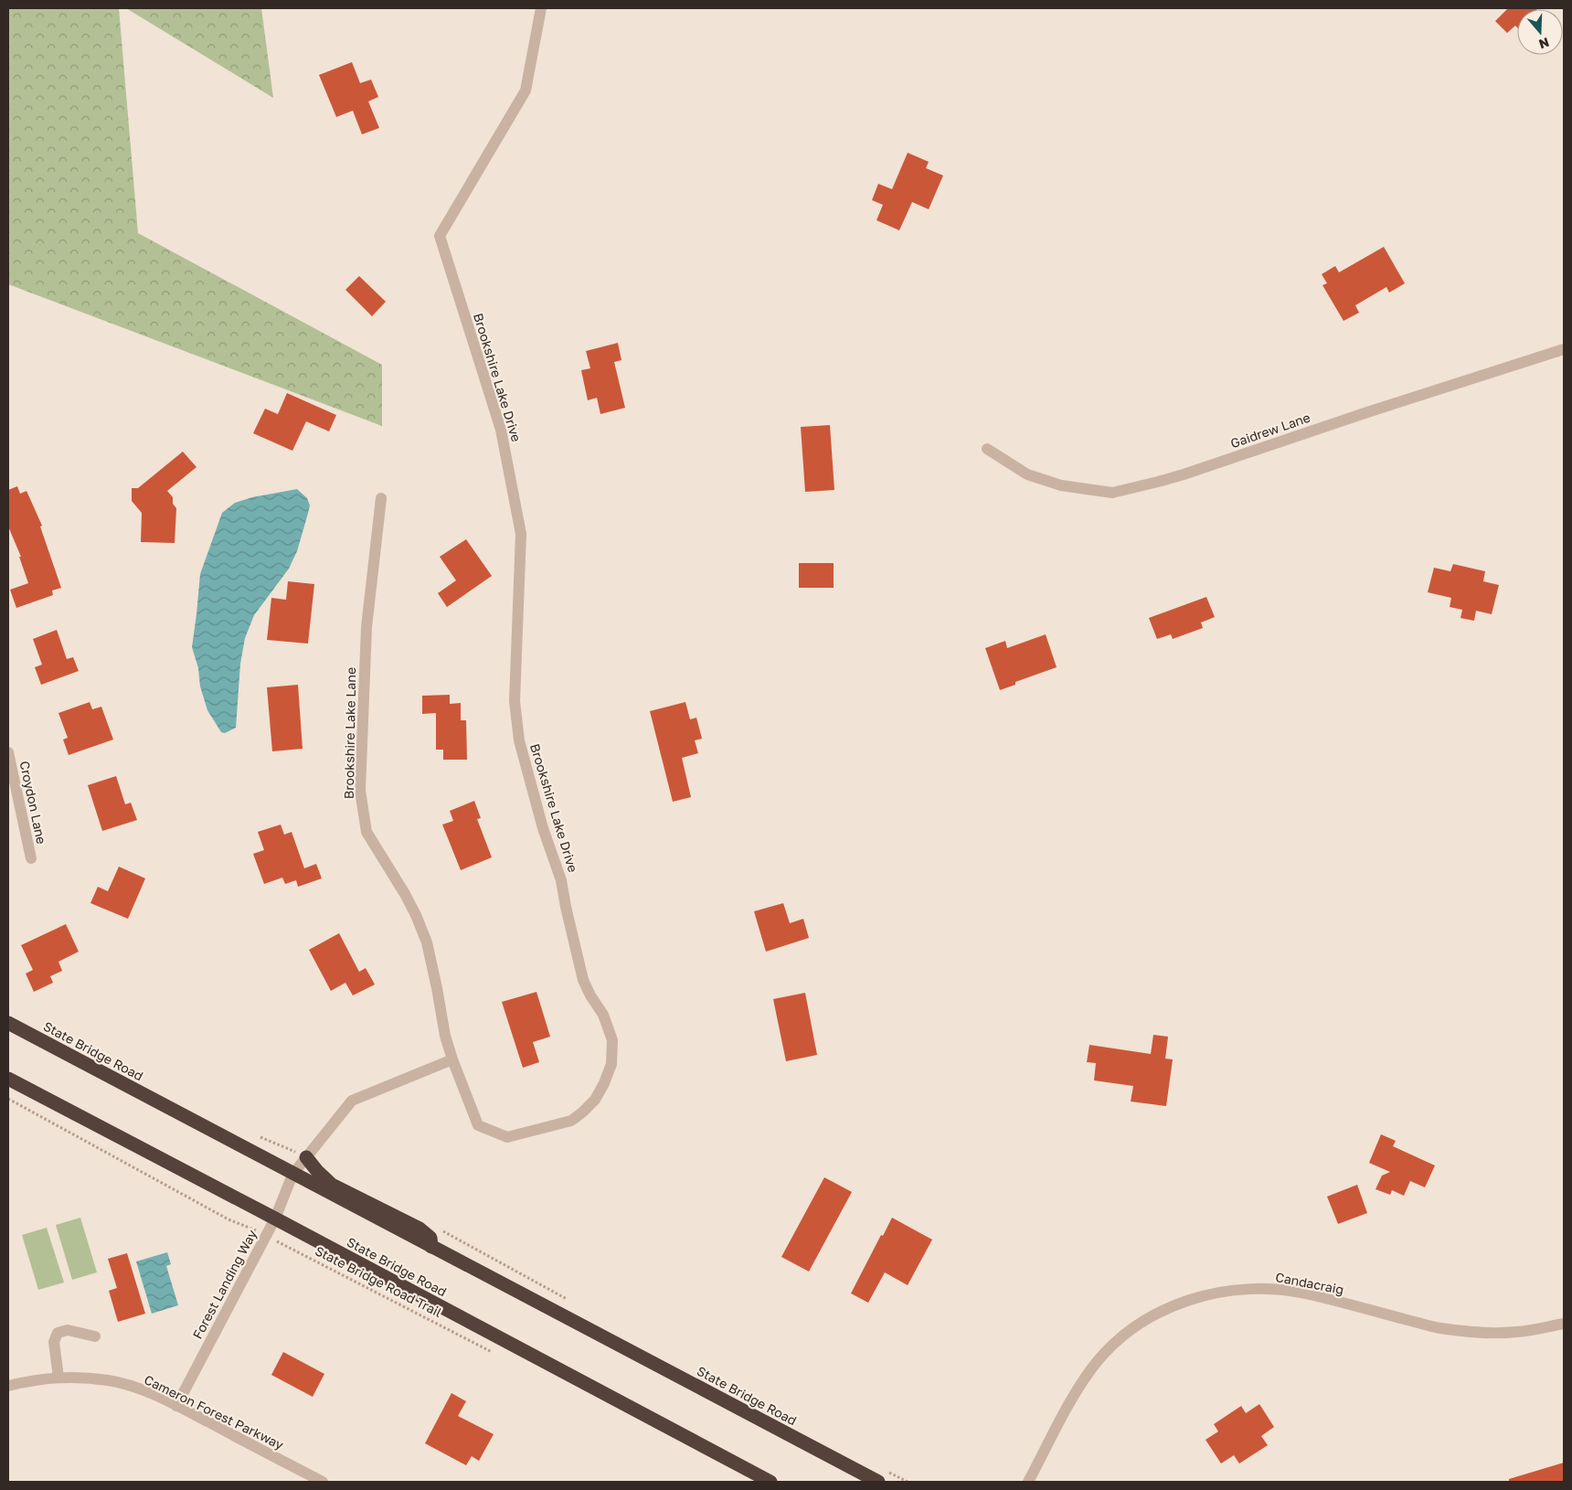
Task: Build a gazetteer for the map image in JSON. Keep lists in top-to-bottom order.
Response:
{
  "streets": {
    "highway": ["State Bridge Road"],
    "street": [
      "Brookshire Lake Drive",
      "Gaidrew Lane",
      "Brookshire Lake Lane",
      "Croydon Lane",
      "Candacraig",
      "Forest Landing Way",
      "Cameron Forest Parkway"
    ],
    "path": ["State Bridge Road Trail"]
  },
  "crossings": [
    ["Brookshire Lake Drive", "Brookshire Lake Lane"],
    ["State Bridge Road", "Forest Landing Way"],
    ["State Bridge Road Trail", "Forest Landing Way"],
    ["Forest Landing Way", "Cameron Forest Parkway"]
  ],
  "north": "bottom"
}
